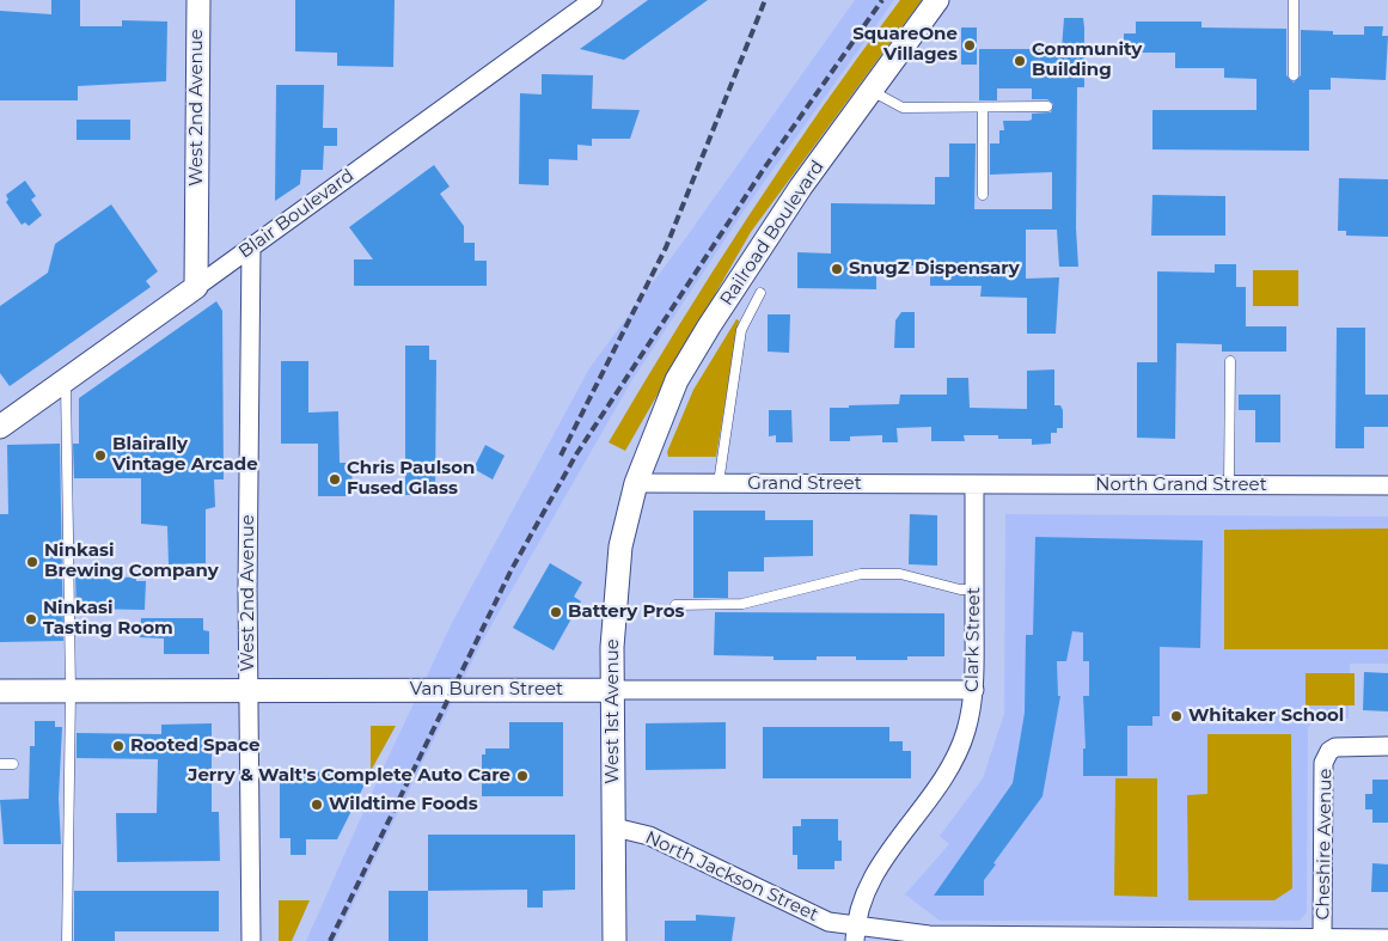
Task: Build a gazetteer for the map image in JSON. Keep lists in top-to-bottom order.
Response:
{
  "streets": {
    "street": [
      "West 2nd Avenue",
      "Blair Boulevard",
      "Railroad Boulevard",
      "Grand Street",
      "North Grand Street",
      "Clark Street",
      "Van Buren Street",
      "West 1st Avenue",
      "Cheshire Avenue",
      "North Jackson Street"
    ]
  },
  "crossings": [
    ["West 2nd Avenue", "Blair Boulevard"],
    ["West 2nd Avenue", "Van Buren Street"],
    ["Railroad Boulevard", "Grand Street"],
    ["Railroad Boulevard", "West 1st Avenue"],
    ["Grand Street", "North Grand Street"],
    ["Grand Street", "Clark Street"],
    ["Grand Street", "West 1st Avenue"],
    ["North Grand Street", "Clark Street"],
    ["Clark Street", "Van Buren Street"],
    ["Clark Street", "North Jackson Street"],
    ["Van Buren Street", "West 1st Avenue"],
    ["West 1st Avenue", "North Jackson Street"],
    ["Cheshire Avenue", "North Jackson Street"]
  ],
  "places": [
    "SquareOne Villages",
    "Community Building",
    "SnugZ Dispensary",
    "Blairally Vintage Arcade",
    "Chris Paulson Fused Glass",
    "Ninkasi Brewing Company",
    "Battery Pros",
    "Ninkasi Tasting Room",
    "Whitaker School",
    "Rooted Space",
    "Jerry & Walt's Complete Auto Care",
    "Wildtime Foods"
  ]
}
